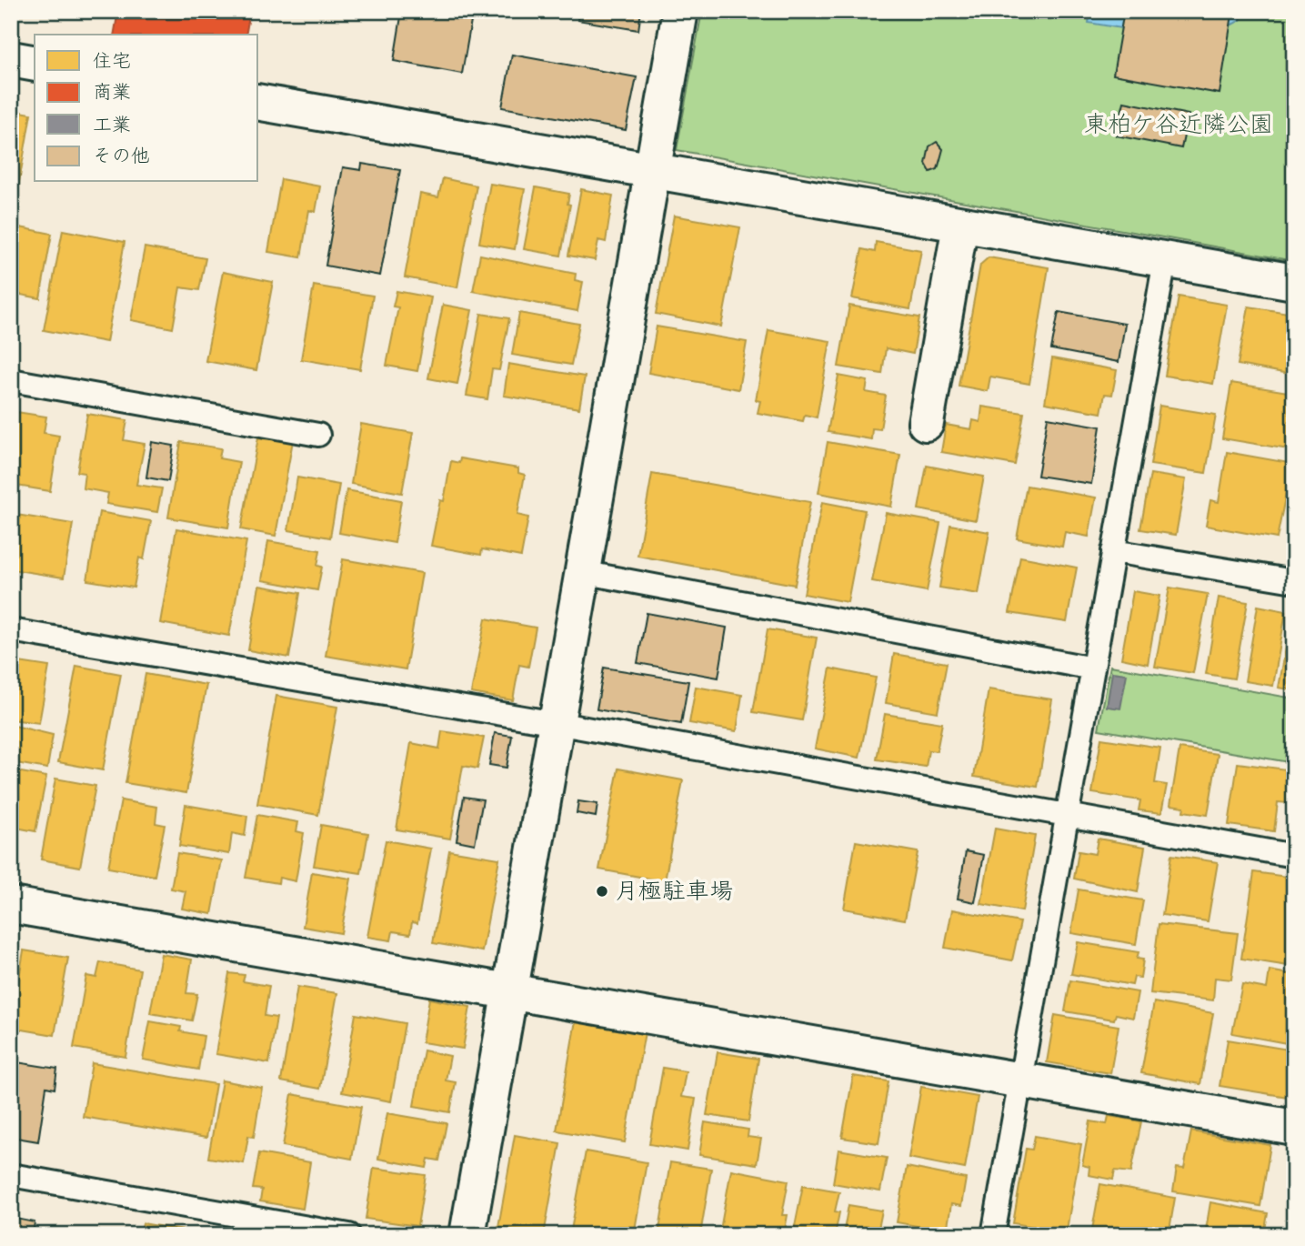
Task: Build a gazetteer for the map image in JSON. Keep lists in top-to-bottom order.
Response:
{
  "parks": ["東柏ケ谷近隣公園"],
  "places": ["月極駐車場"],
  "legend": [
    "住宅",
    "商業",
    "工業",
    "その他"
  ]
}
